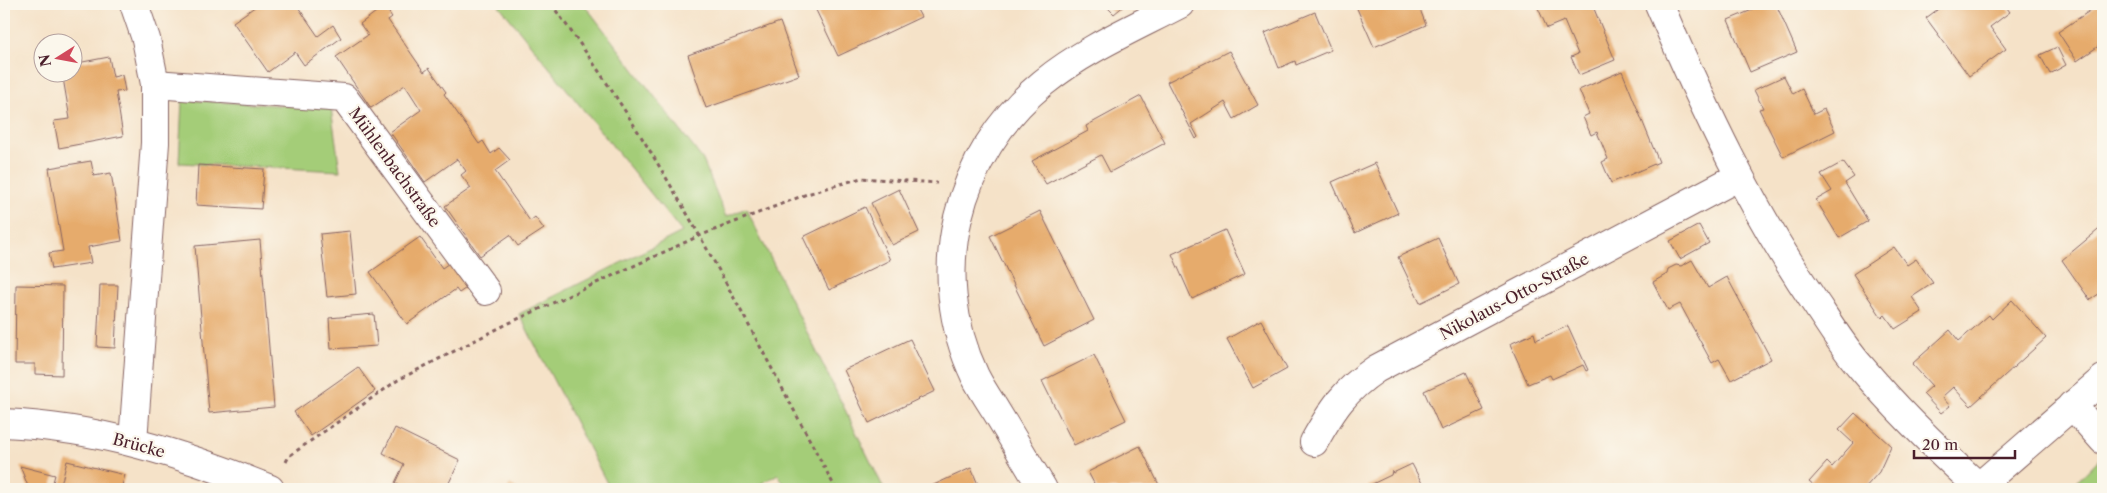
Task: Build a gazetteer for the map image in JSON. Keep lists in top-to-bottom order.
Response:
{
  "streets": {
    "street": ["Mühlenbachstraße", "Nikolaus-Otto-Straße", "Brücke"]
  },
  "scale_bar": "20 m",
  "north": "left"
}
